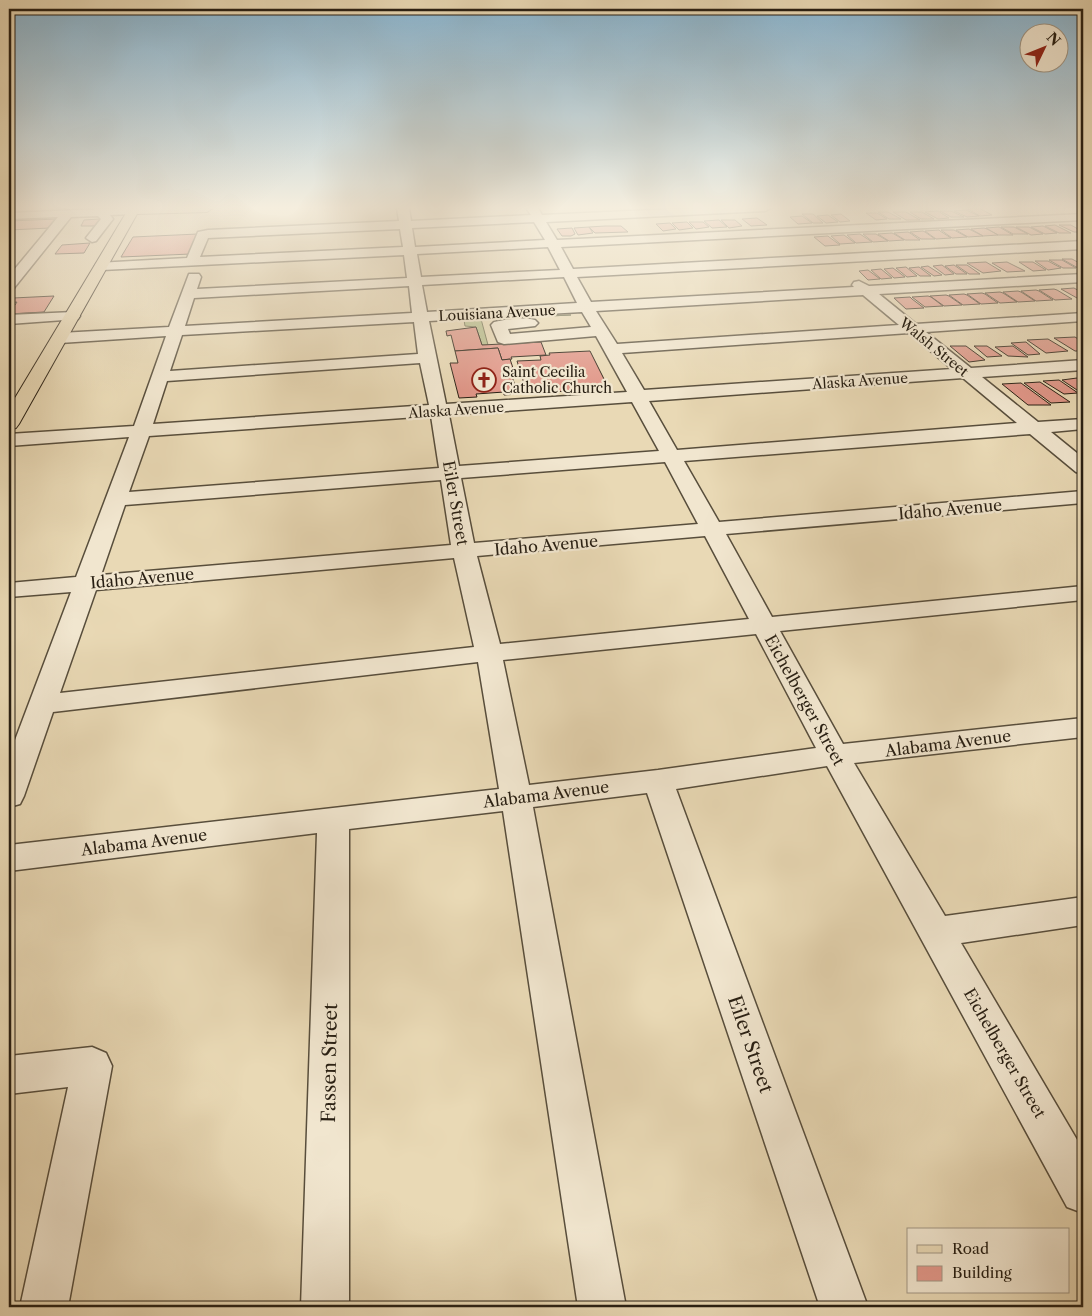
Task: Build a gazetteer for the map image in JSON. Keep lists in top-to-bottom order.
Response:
{
  "streets": {
    "street": [
      "Louisiana Avenue",
      "Walsh Street",
      "Alaska Avenue",
      "Eiler Street",
      "Idaho Avenue",
      "Eichelberger Street",
      "Alabama Avenue",
      "Fassen Street"
    ]
  },
  "crossings": [
    ["Louisiana Avenue", "Walsh Street"],
    ["Louisiana Avenue", "Eiler Street"],
    ["Louisiana Avenue", "Eichelberger Street"],
    ["Walsh Street", "Alaska Avenue"],
    ["Alaska Avenue", "Eiler Street"],
    ["Alaska Avenue", "Eichelberger Street"],
    ["Eiler Street", "Idaho Avenue"],
    ["Eiler Street", "Alabama Avenue"],
    ["Idaho Avenue", "Eichelberger Street"],
    ["Eichelberger Street", "Alabama Avenue"],
    ["Alabama Avenue", "Fassen Street"]
  ],
  "places": {
    "church": ["Saint Cecilia Catholic Church"]
  },
  "legend": ["Road", "Building"],
  "north": "top right"
}
